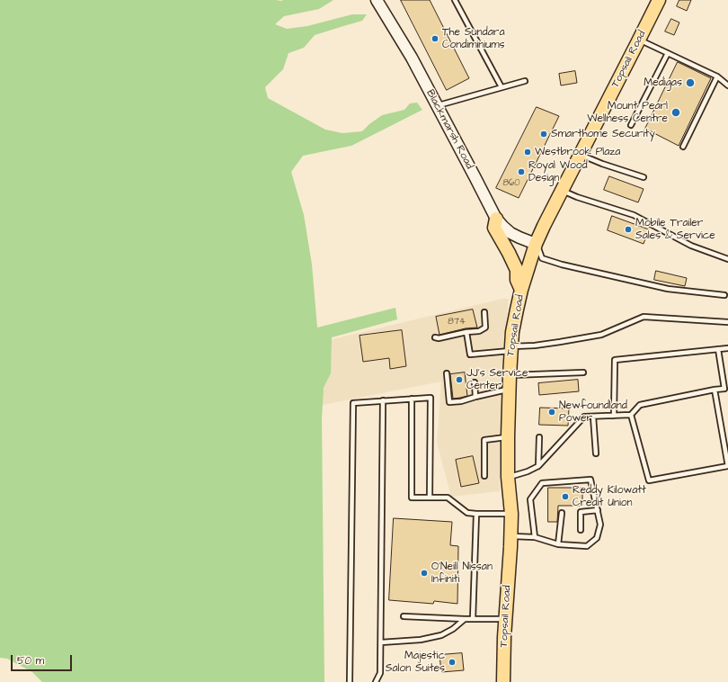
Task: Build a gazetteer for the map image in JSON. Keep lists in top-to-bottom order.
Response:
{
  "streets": {
    "main road": ["Topsail Road", "Blackmarsh Road"]
  },
  "crossings": [
    ["Topsail Road", "Blackmarsh Road"]
  ],
  "places": [
    "The Sundara Condiminiums",
    "Medigas",
    "Mount Pearl Wellness Centre",
    "Smarthome Security",
    "Westbrook Plaza",
    "Royal Wood Design",
    "Mobile Trailer Sales & Service",
    "JJ's Service Center",
    "Newfoundland Power",
    "Reddy Kilowatt Credit Union",
    "O'Neill Nissan Infiniti",
    "Majestic Salon Suites"
  ],
  "house_numbers": ["860", "874"],
  "scale_bar": "50 m"
}
